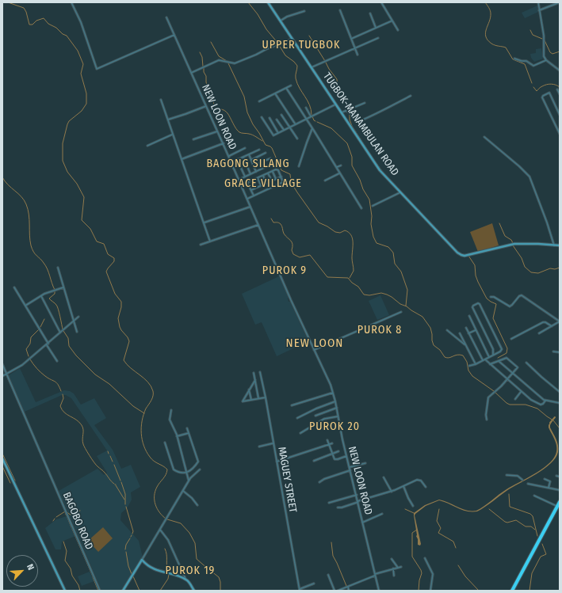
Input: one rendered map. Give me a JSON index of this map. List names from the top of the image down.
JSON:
{
  "streets": {
    "street": [
      "NEW LOON ROAD",
      "TUGBOK-MANAMBULAN ROAD",
      "MAGUEY STREET",
      "BAGOBO ROAD"
    ]
  },
  "districts": [
    "UPPER TUGBOK",
    "BAGONG SILANG",
    "GRACE VILLAGE",
    "PUROK 9",
    "PUROK 8",
    "NEW LOON",
    "PUROK 20",
    "PUROK 19"
  ],
  "north": "top right"
}
